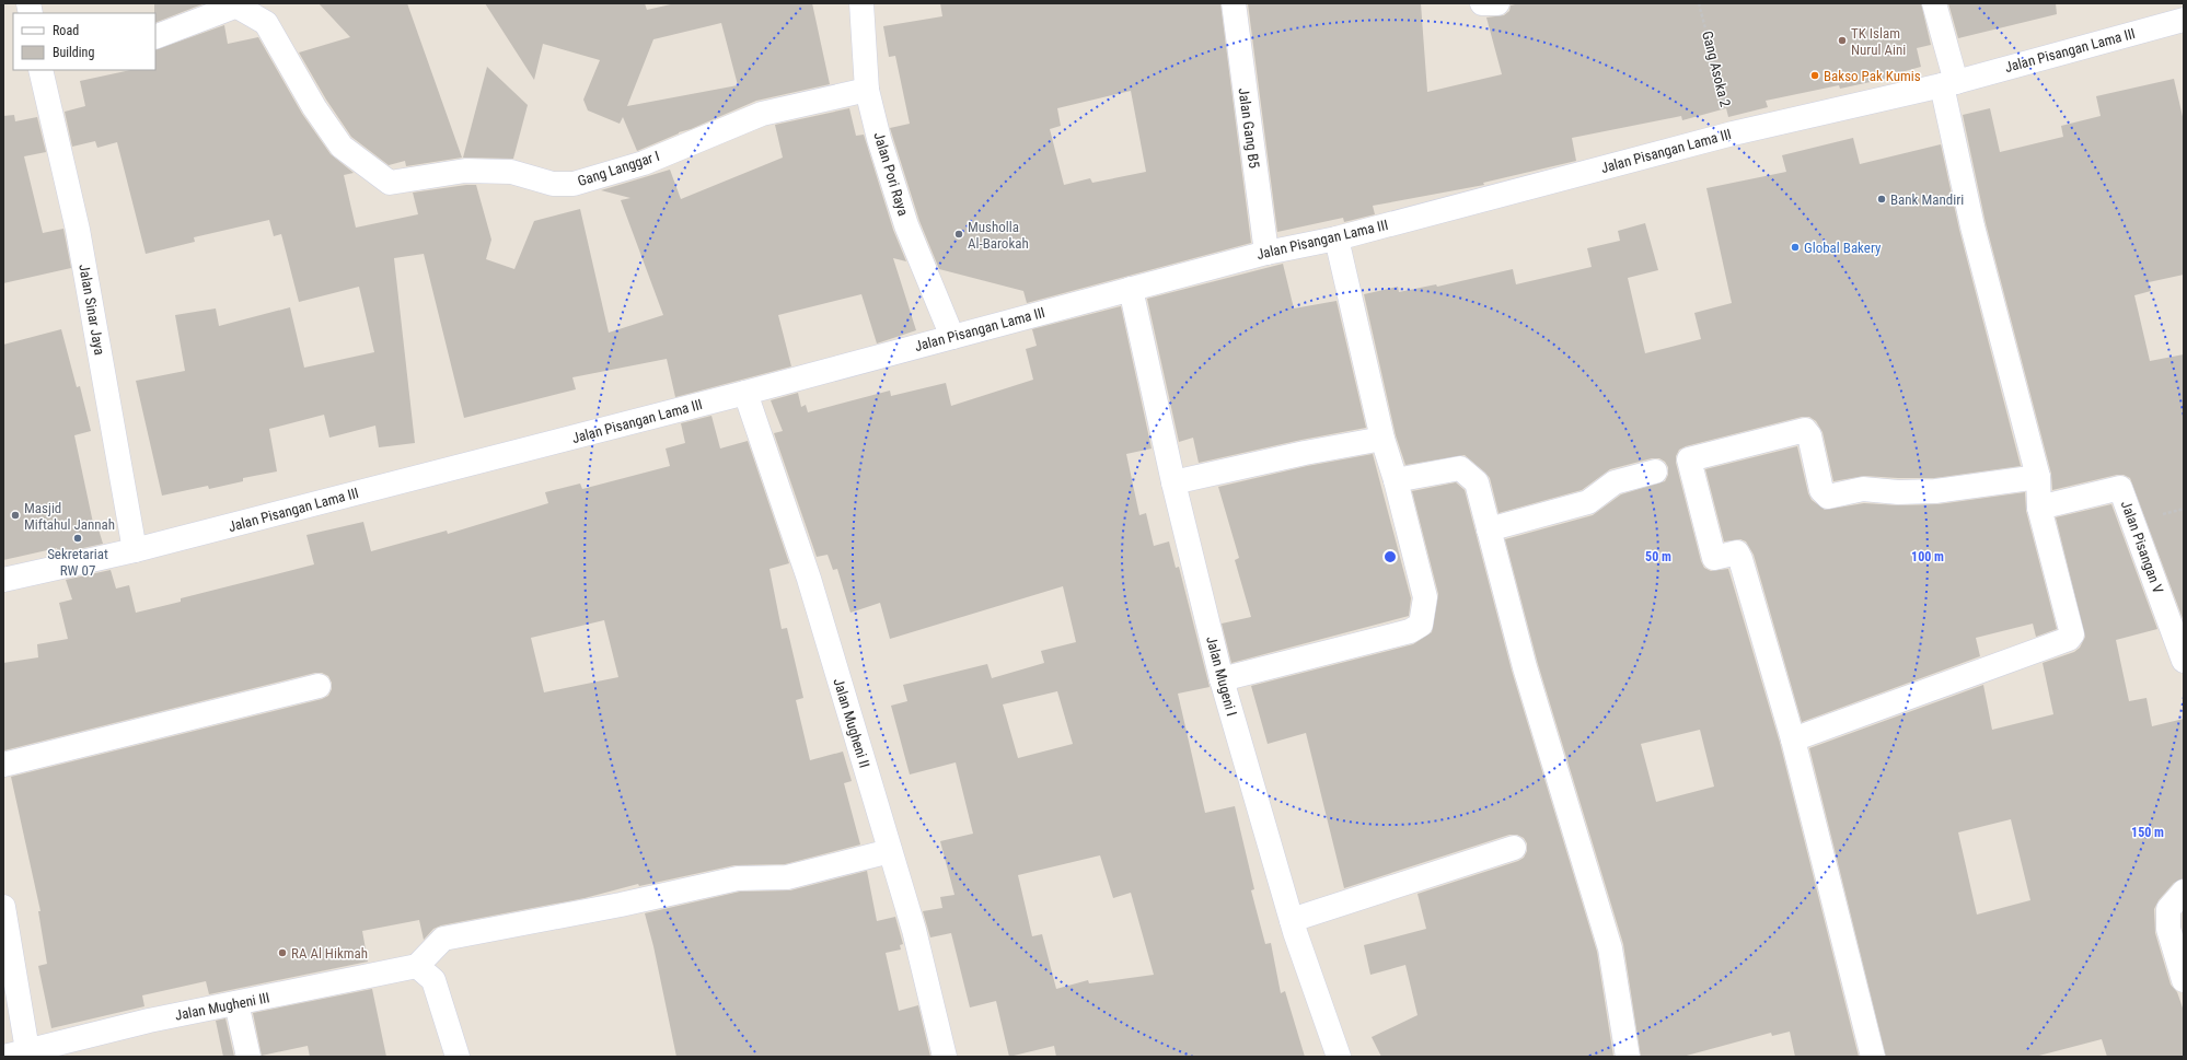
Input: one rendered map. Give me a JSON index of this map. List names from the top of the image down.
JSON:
{
  "streets": {
    "street": [
      "Jalan Pisangan Lama III",
      "Jalan Gang B5",
      "Gang Langgar I",
      "Jalan Pori Raya",
      "Jalan Sinar Jaya",
      "Jalan Pisangan V",
      "Jalan Mugeni I",
      "Jalan Mugheni II",
      "Jalan Mugheni III"
    ],
    "path": ["Gang Asoka 2"]
  },
  "crossings": [
    ["Jalan Pisangan Lama III", "Gang Asoka 2"],
    ["Jalan Pisangan Lama III", "Jalan Gang B5"],
    ["Jalan Pisangan Lama III", "Jalan Pori Raya"],
    ["Jalan Pisangan Lama III", "Jalan Sinar Jaya"],
    ["Jalan Pisangan Lama III", "Jalan Mugeni I"],
    ["Jalan Pisangan Lama III", "Jalan Mugheni II"],
    ["Gang Langgar I", "Jalan Pori Raya"]
  ],
  "places": [
    "TK Islam Nurul Aini",
    "Bakso Pak Kumis",
    "Bank Mandiri",
    "Musholla Al-Barokah",
    "Global Bakery",
    "Masjid Miftahul Jannah",
    "Sekretariat RW 07",
    "RA Al Hikmah"
  ],
  "legend": ["Road", "Building"],
  "rings": ["50 m", "100 m", "150 m"]
}
